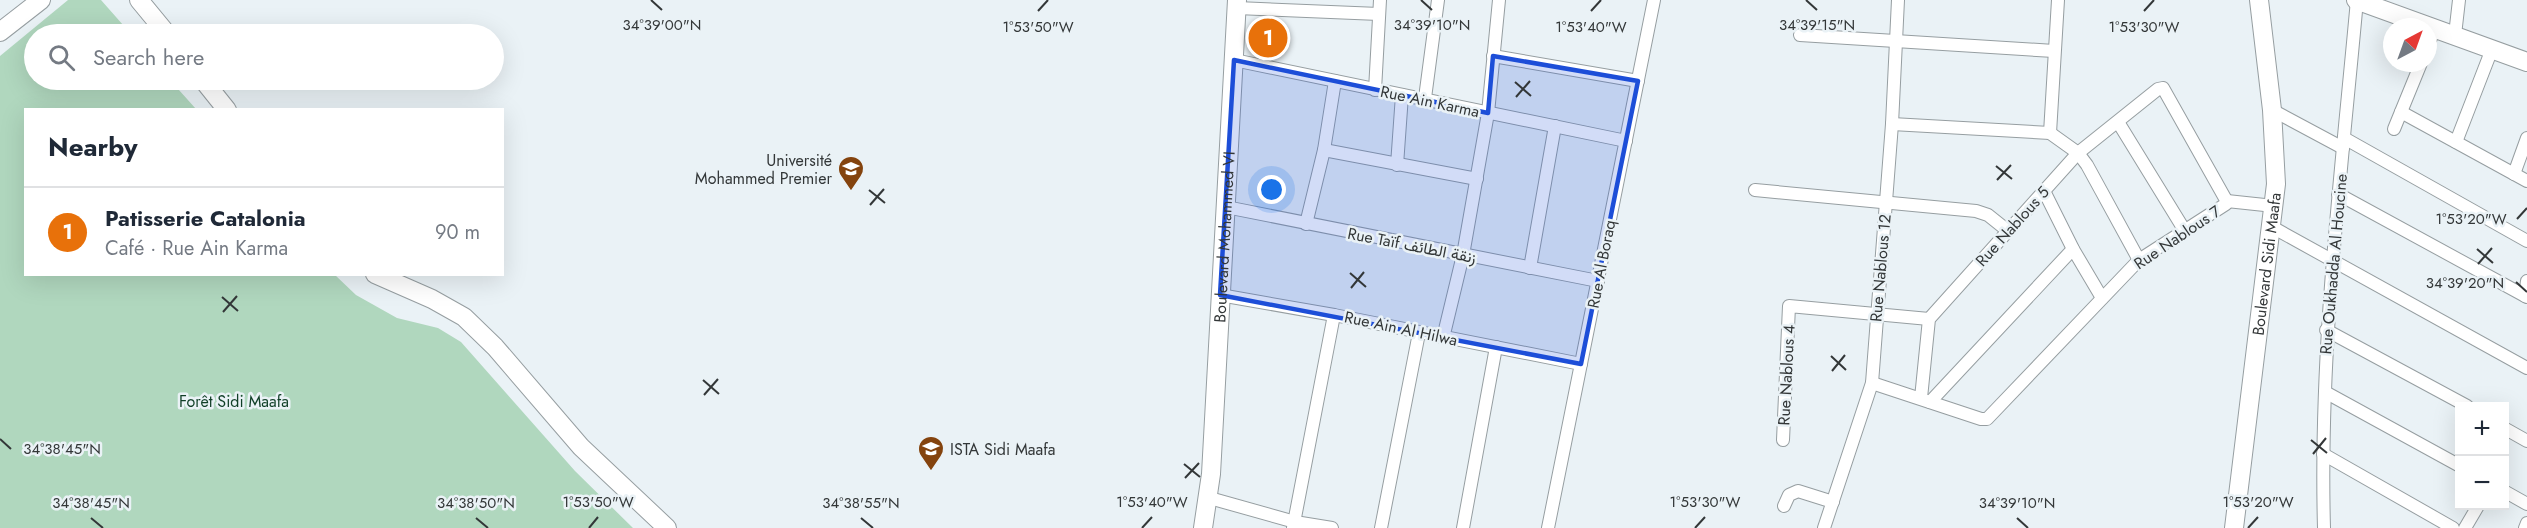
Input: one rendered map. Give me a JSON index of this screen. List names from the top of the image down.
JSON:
{
  "streets": {
    "street": [
      "Rue Ain Karma",
      "Rue Nablous 5",
      "Boulevard Mohammed VI",
      "Rue Nablous 7",
      "Rue Taïf زنقة الطائف",
      "Rue Al Boraq",
      "Boulevard Sidi Maafa",
      "Rue Oukhadda Al Houcine",
      "Rue Nablous 12",
      "Rue Ain Al Hilwa",
      "Rue Nablous 4"
    ]
  },
  "crossings": [
    ["Rue Ain Karma", "Boulevard Mohammed VI"],
    ["Rue Ain Karma", "Rue Al Boraq"],
    ["Rue Nablous 5", "Rue Nablous 7"],
    ["Rue Nablous 5", "Rue Nablous 4"],
    ["Boulevard Mohammed VI", "Rue Taïf زنقة الطائف"],
    ["Boulevard Mohammed VI", "Rue Ain Al Hilwa"],
    ["Rue Taïf زنقة الطائف", "Rue Al Boraq"],
    ["Rue Al Boraq", "Rue Ain Al Hilwa"],
    ["Rue Nablous 12", "Rue Nablous 4"]
  ],
  "parks": ["Forêt Sidi Maafa"],
  "places": {
    "school or university": ["Université Mohammed Premier", "ISTA Sidi Maafa"]
  },
  "north": "top right",
  "page": {
    "pins": "1",
    "search": "Search here",
    "heading": "Nearby",
    "list": [
      {
        "mark": "1",
        "name": "Patisserie Catalonia",
        "note": "Café · Rue Ain Karma",
        "value": "90 m"
      }
    ],
    "map_buttons": ["+", "−"]
  },
  "coordinates": [
    "34°39'00\"N",
    "34°39'10\"N",
    "34°39'15\"N",
    "1°53'50\"W",
    "1°53'30\"W",
    "1°53'40\"W",
    "1°53'20\"W",
    "34°39'20\"N",
    "34°38'45\"N",
    "34°38'50\"N",
    "34°38'55\"N"
  ]
}
